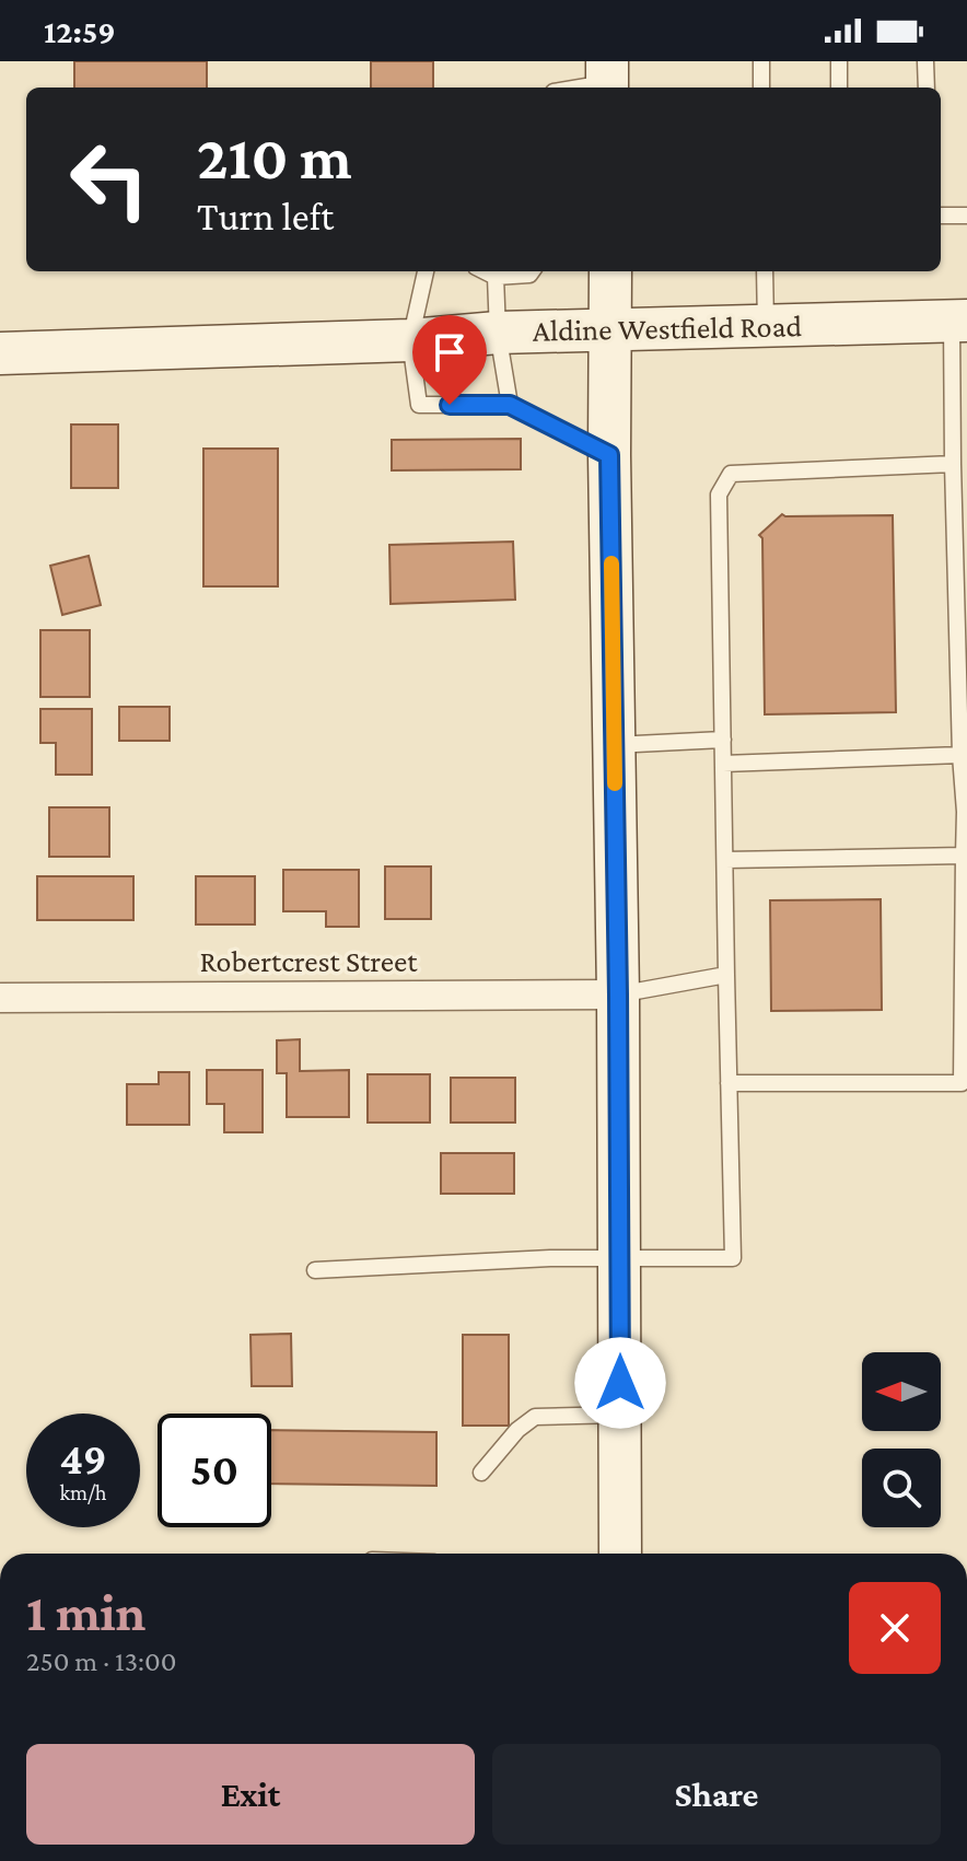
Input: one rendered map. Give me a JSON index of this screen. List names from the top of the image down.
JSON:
{
  "streets": {
    "main road": ["Aldine Westfield Road"],
    "street": ["Robertcrest Street"]
  },
  "north": "left",
  "page": {
    "status": "12:59",
    "turn": ["210 m", "Turn left"],
    "speed": "49 km/h",
    "limit": "50",
    "heading": ["1 min", "250 m · 13:00"],
    "buttons": ["Exit", "Share"]
  }
}
